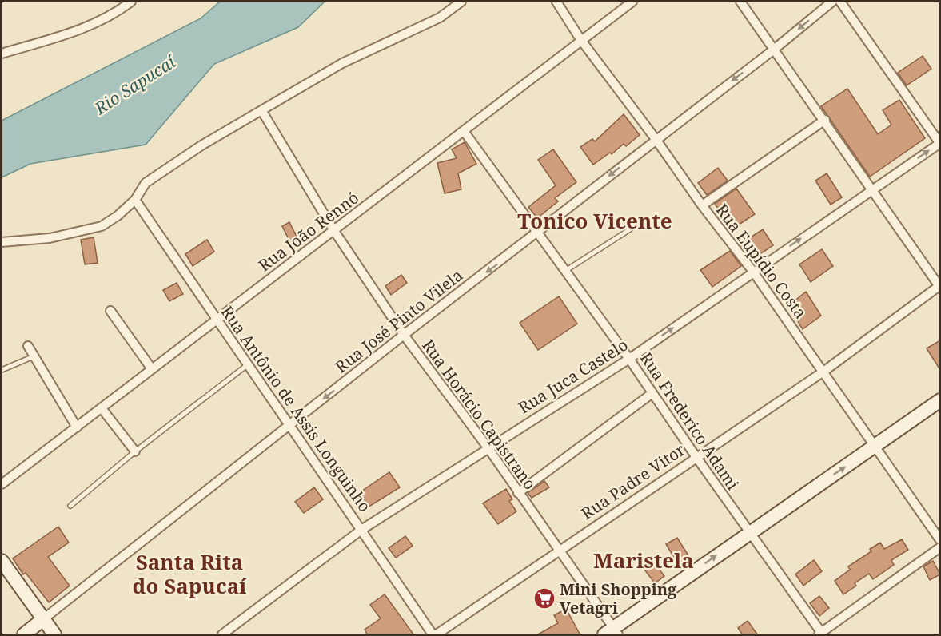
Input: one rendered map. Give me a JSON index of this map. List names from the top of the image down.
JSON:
{
  "streets": {
    "street": [
      "Rua João Rennó",
      "Rua Eupídio Costa",
      "Rua José Pinto Vilela",
      "Rua Juca Castelo",
      "Rua Antônio de Assis Longuinho",
      "Rua Horácio Capistrano",
      "Rua Frederico Adami",
      "Rua Padre Vitor"
    ]
  },
  "crossings": [
    ["Rua João Rennó", "Rua Eupídio Costa"],
    ["Rua João Rennó", "Rua Antônio de Assis Longuinho"],
    ["Rua João Rennó", "Rua Horácio Capistrano"],
    ["Rua João Rennó", "Rua Frederico Adami"],
    ["Rua Eupídio Costa", "Rua José Pinto Vilela"],
    ["Rua Eupídio Costa", "Rua Juca Castelo"],
    ["Rua Eupídio Costa", "Rua Padre Vitor"],
    ["Rua José Pinto Vilela", "Rua Antônio de Assis Longuinho"],
    ["Rua José Pinto Vilela", "Rua Horácio Capistrano"],
    ["Rua José Pinto Vilela", "Rua Frederico Adami"],
    ["Rua Juca Castelo", "Rua Antônio de Assis Longuinho"],
    ["Rua Juca Castelo", "Rua Horácio Capistrano"],
    ["Rua Juca Castelo", "Rua Frederico Adami"],
    ["Rua Horácio Capistrano", "Rua Padre Vitor"],
    ["Rua Frederico Adami", "Rua Padre Vitor"]
  ],
  "one_way": ["Rua José Pinto Vilela", "Rua Juca Castelo"],
  "districts": ["Tonico Vicente", "Maristela", "Santa Rita do Sapucaí"],
  "water": ["Rio Sapucaí"],
  "places": {
    "supermarket": ["Mini Shopping Vetagri"]
  }
}
